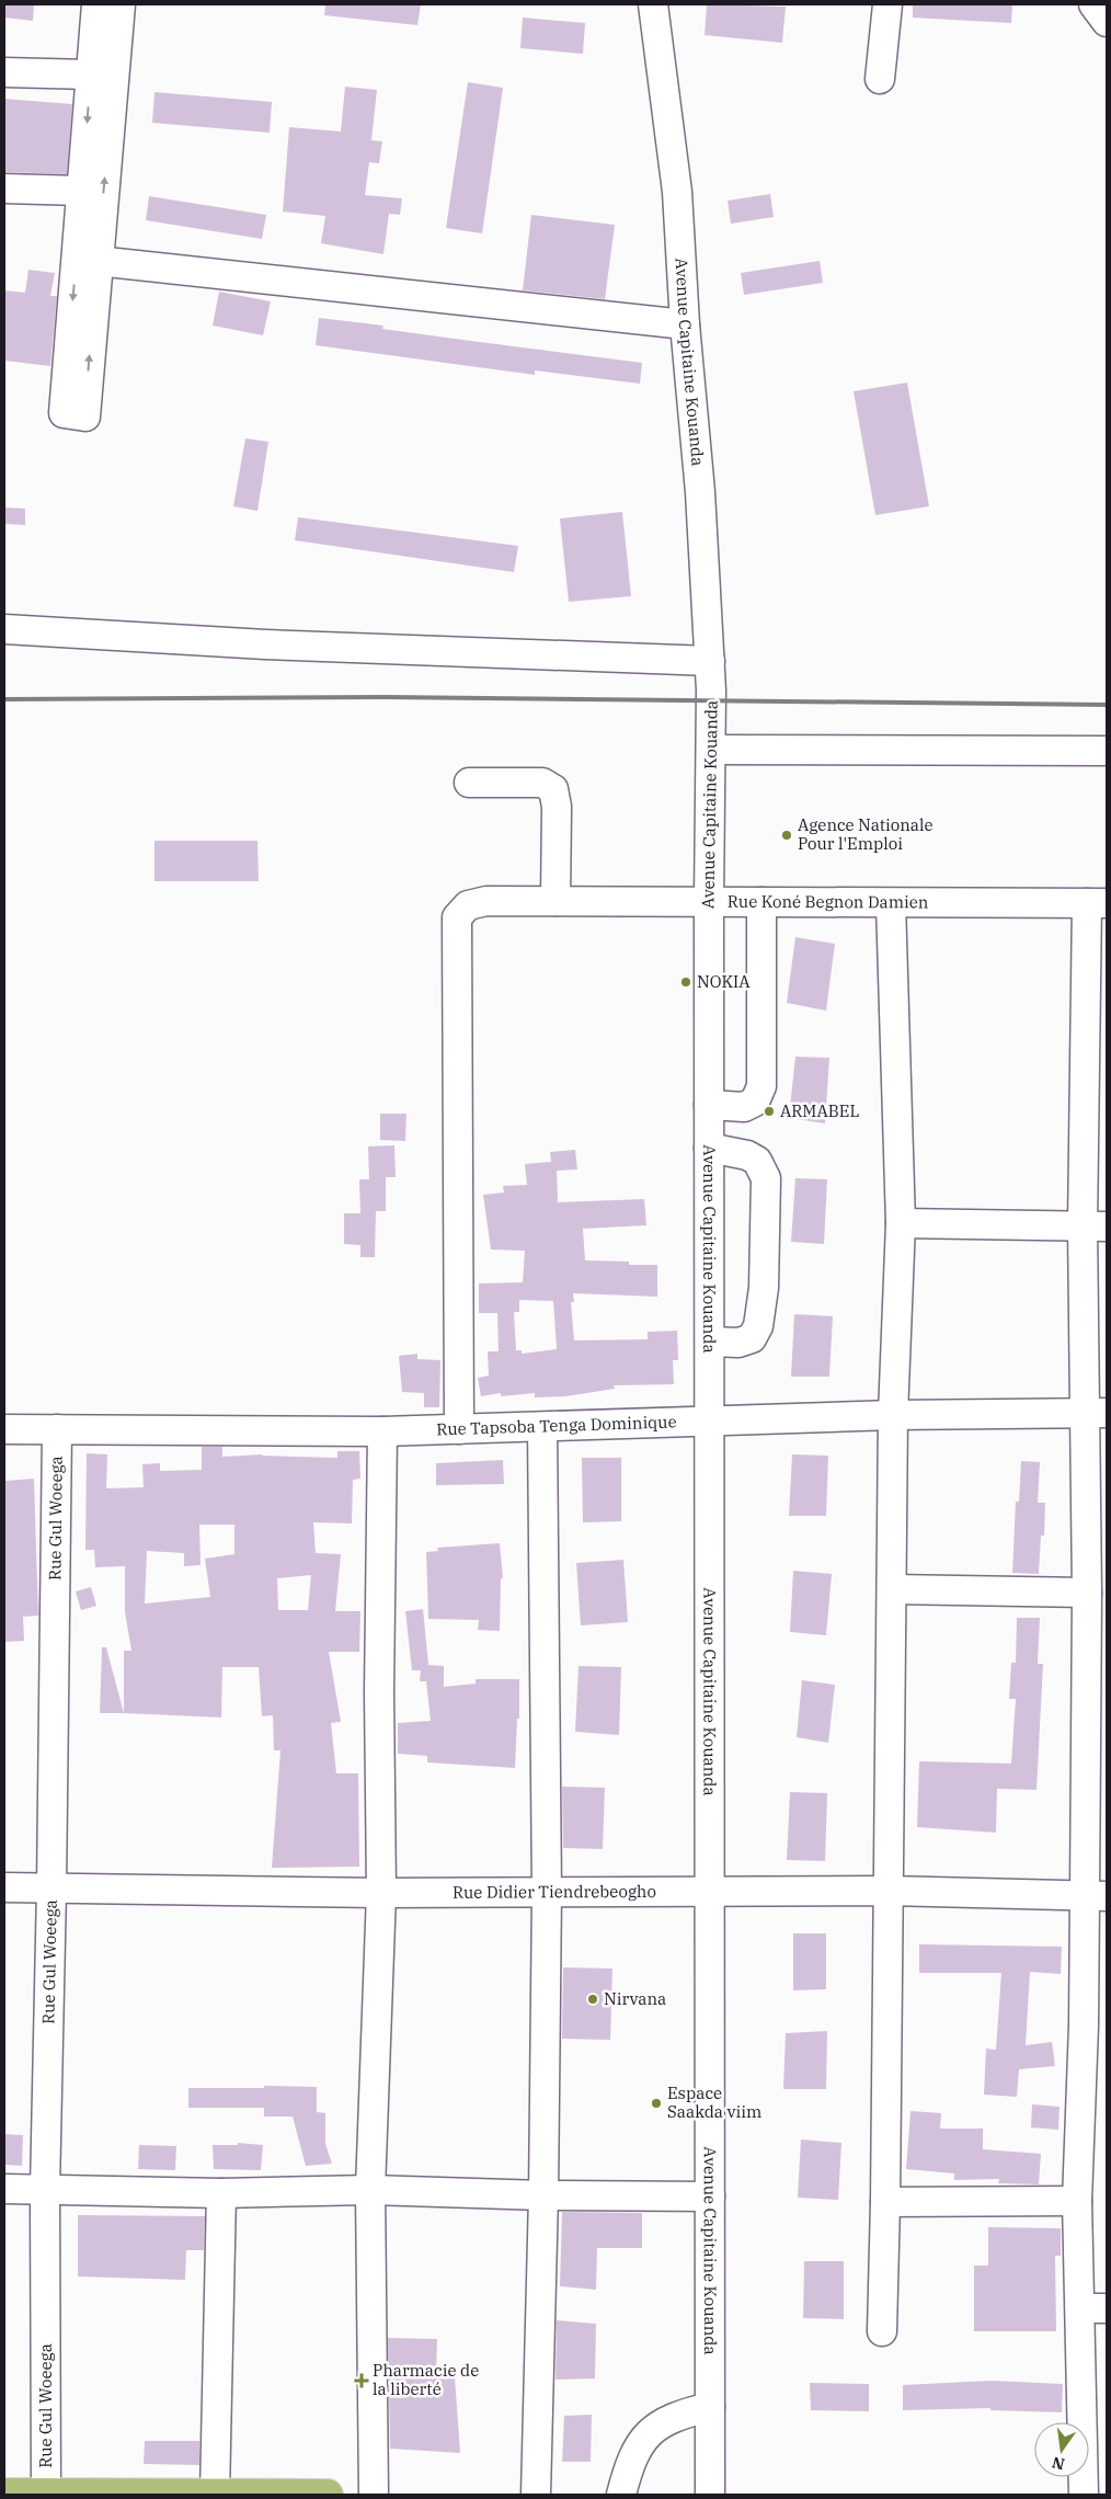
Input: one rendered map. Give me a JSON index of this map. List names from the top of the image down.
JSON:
{
  "streets": {
    "street": [
      "Avenue Capitaine Kouanda",
      "Rue Koné Begnon Damien",
      "Rue Tapsoba Tenga Dominique",
      "Rue Gul Woeega",
      "Rue Didier Tiendrebeogho"
    ]
  },
  "crossings": [
    ["Avenue Capitaine Kouanda", "Rue Koné Begnon Damien"],
    ["Avenue Capitaine Kouanda", "Rue Tapsoba Tenga Dominique"],
    ["Avenue Capitaine Kouanda", "Rue Didier Tiendrebeogho"],
    ["Rue Koné Begnon Damien", "Rue Tapsoba Tenga Dominique"],
    ["Rue Tapsoba Tenga Dominique", "Rue Gul Woeega"],
    ["Rue Gul Woeega", "Rue Didier Tiendrebeogho"]
  ],
  "places": {
    "other": [
      "Agence Nationale Pour l'Emploi",
      "NOKIA",
      "ARMABEL",
      "Nirvana",
      "Espace Saakda viim"
    ],
    "health": ["Pharmacie de la liberté"]
  },
  "north": "bottom"
}
